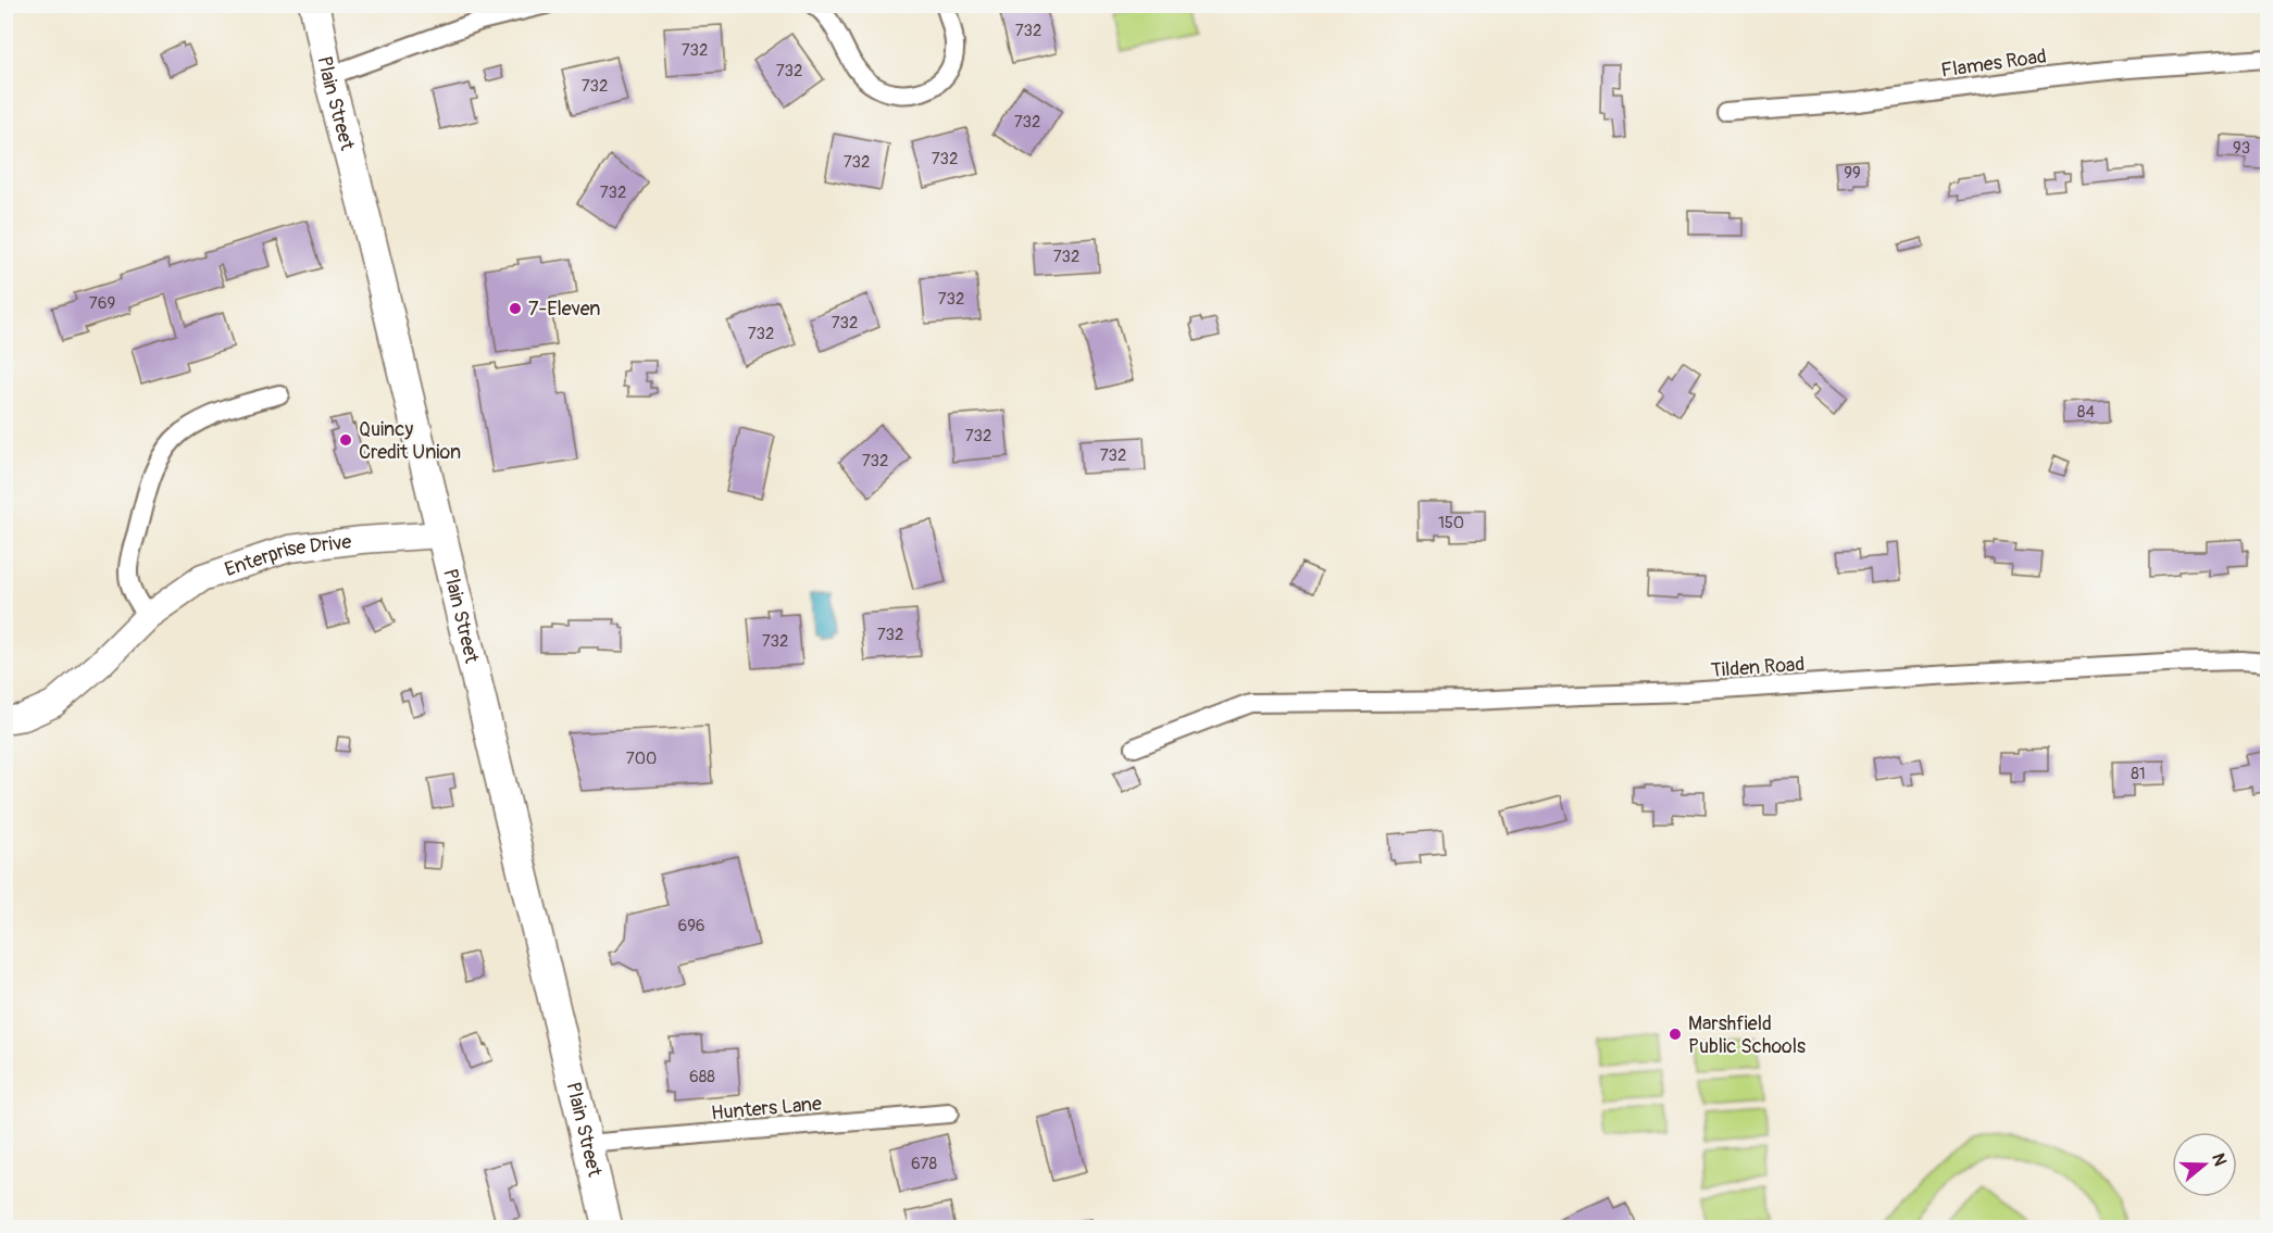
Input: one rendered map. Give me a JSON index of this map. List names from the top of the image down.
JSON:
{
  "streets": {
    "main road": ["Plain Street"],
    "street": [
      "Flames Road",
      "Enterprise Drive",
      "Tilden Road",
      "Hunters Lane"
    ]
  },
  "crossings": [
    ["Plain Street", "Enterprise Drive"],
    ["Plain Street", "Hunters Lane"]
  ],
  "places": ["7-Eleven", "Quincy Credit Union", "Marshfield Public Schools"],
  "house_numbers": [
    "732",
    "732",
    "732",
    "732",
    "732",
    "93",
    "732",
    "732",
    "99",
    "732",
    "732",
    "732",
    "769",
    "732",
    "732",
    "84",
    "732",
    "732",
    "732",
    "150",
    "732",
    "732",
    "700",
    "81",
    "696",
    "688",
    "678"
  ],
  "north": "right"
}
